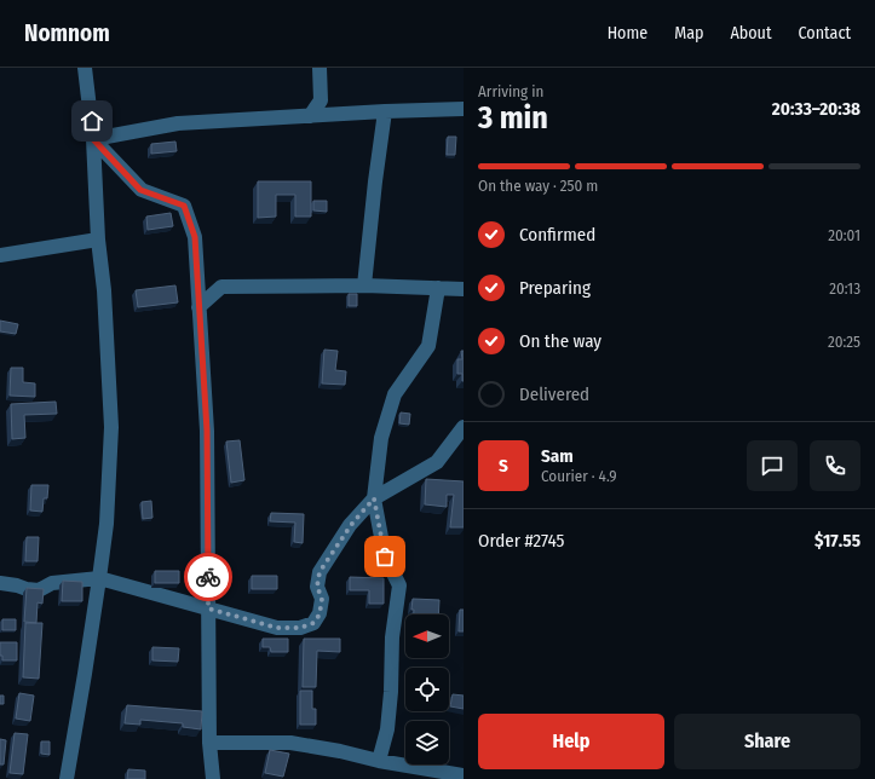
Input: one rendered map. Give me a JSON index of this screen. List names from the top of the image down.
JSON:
{
  "north": "left",
  "page": {
    "header": "Nomnom",
    "nav": [
      "Home",
      "Map",
      "About",
      "Contact"
    ],
    "heading": ["3 min", "Arriving in", "20:33–20:38"],
    "panel": [
      "Sam",
      "Courier · 4.9",
      "Order #2745",
      "$17.55"
    ],
    "bar": "On the way · 250 m",
    "list": [
      ["Confirmed", "20:01"],
      ["Preparing", "20:13"],
      ["On the way", "20:25"],
      "Delivered"
    ],
    "round": "S",
    "buttons": ["Help", "Share"]
  }
}
